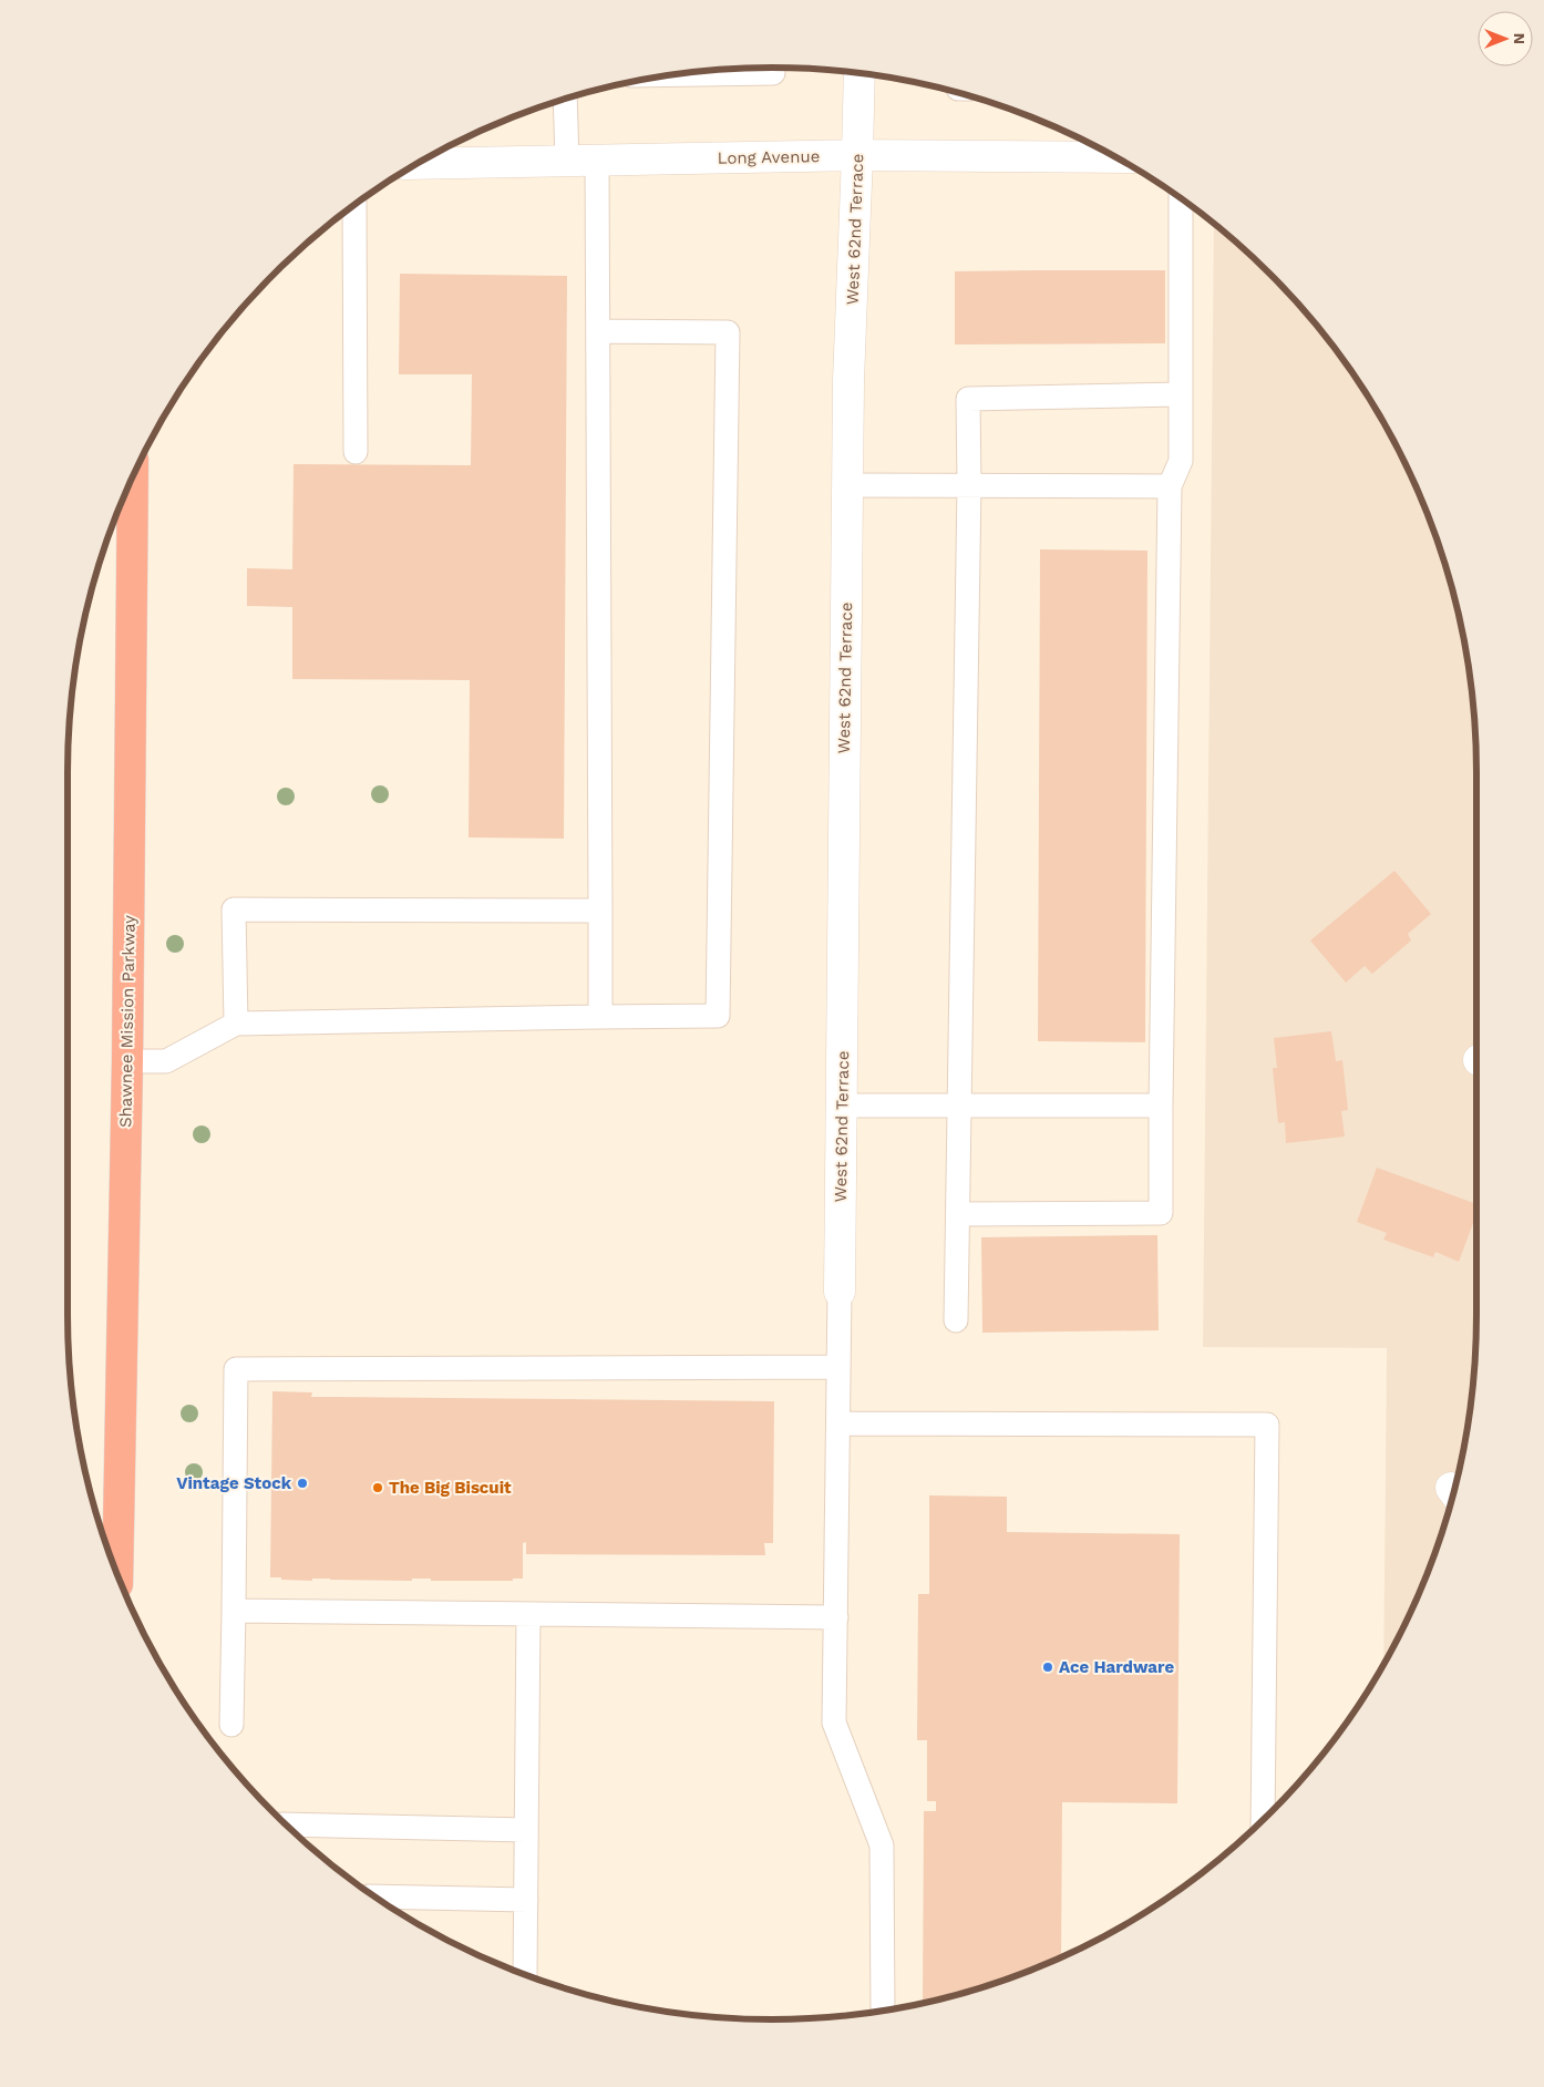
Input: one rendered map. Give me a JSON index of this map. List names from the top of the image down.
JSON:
{
  "streets": {
    "highway": ["Shawnee Mission Parkway"],
    "street": ["Long Avenue", "West 62nd Terrace"]
  },
  "crossings": [
    ["Long Avenue", "West 62nd Terrace"]
  ],
  "places": ["Vintage Stock", "The Big Biscuit", "Ace Hardware"],
  "north": "right"
}
